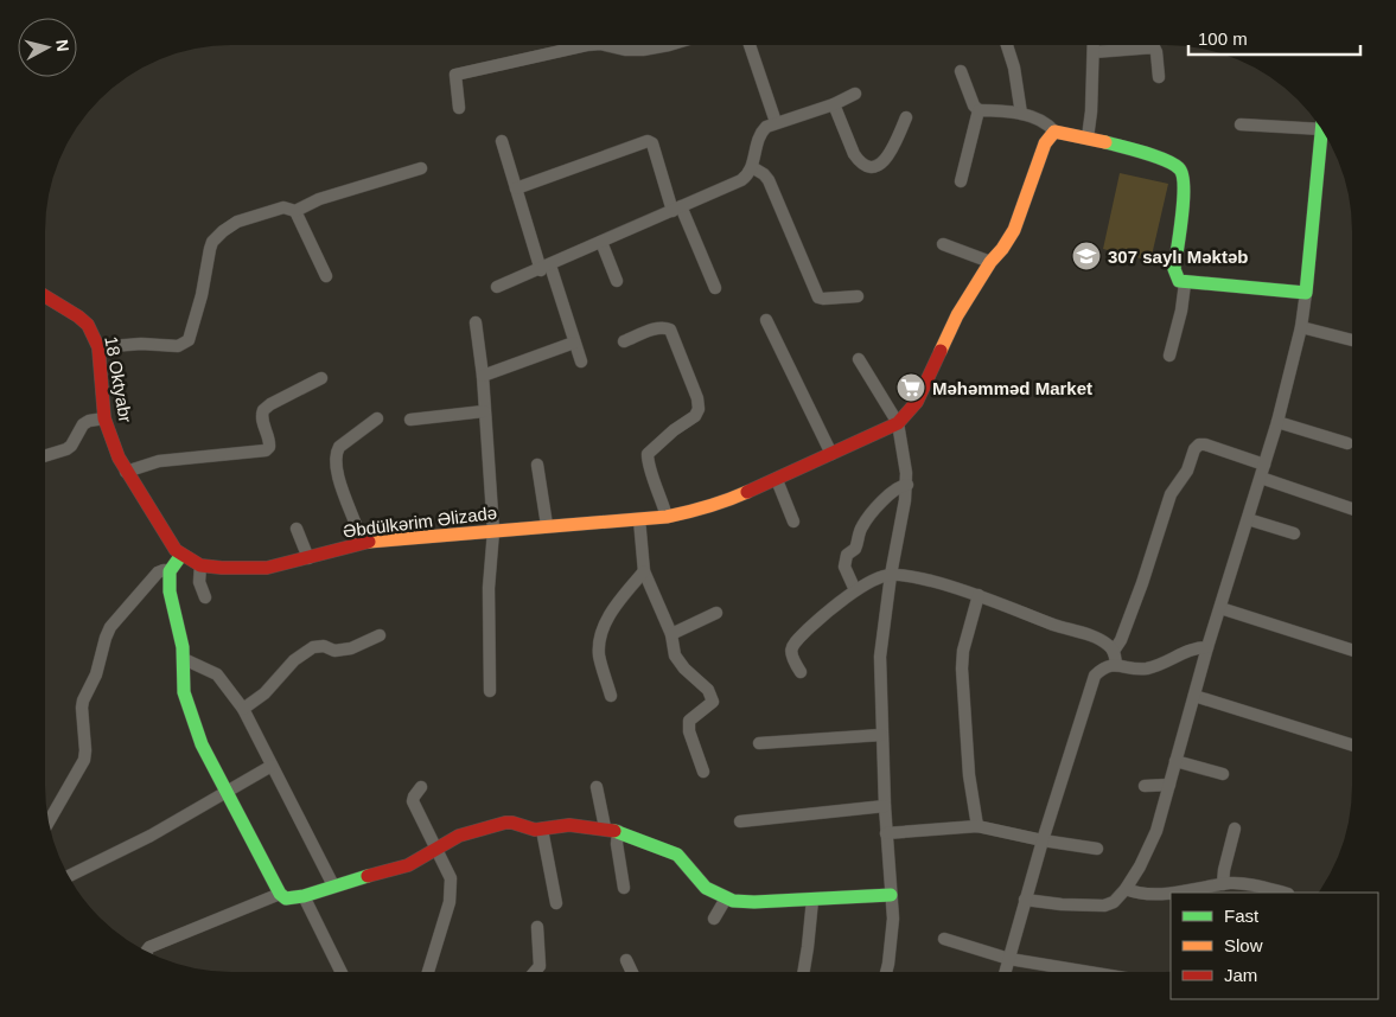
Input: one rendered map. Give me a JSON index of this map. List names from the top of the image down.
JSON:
{
  "streets": {
    "street": ["18 Oktyabr", "Əbdülkərim Əlizadə"]
  },
  "crossings": [
    ["18 Oktyabr", "Əbdülkərim Əlizadə"]
  ],
  "places": {
    "school or university": ["307 saylı Məktəb"],
    "supermarket": ["Məhəmməd Market"]
  },
  "legend": ["Fast", "Slow", "Jam"],
  "scale_bar": "100 m",
  "north": "right"
}
